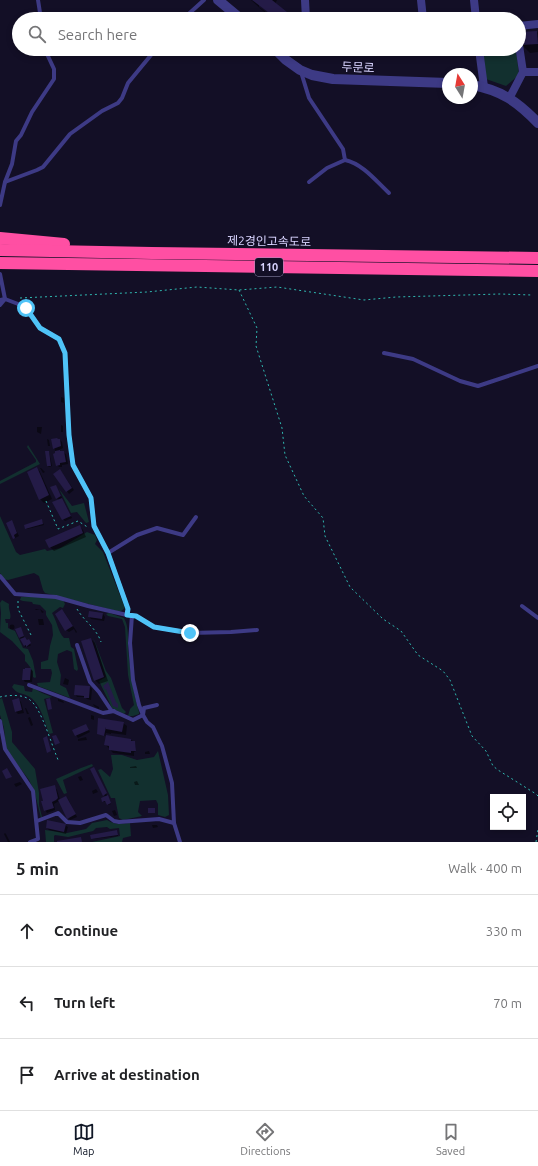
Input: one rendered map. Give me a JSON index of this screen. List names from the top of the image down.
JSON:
{
  "streets": {
    "highway": ["제2경인고속도로", "110"],
    "street": ["두문로"]
  },
  "north": "top",
  "page": {
    "search": "Search here",
    "heading": ["5 min", "Walk · 400 m"],
    "list": [
      ["Continue", "330 m"],
      ["Turn left", "70 m"],
      "Arrive at destination"
    ],
    "nav": ["Map", "Directions", "Saved"]
  }
}
